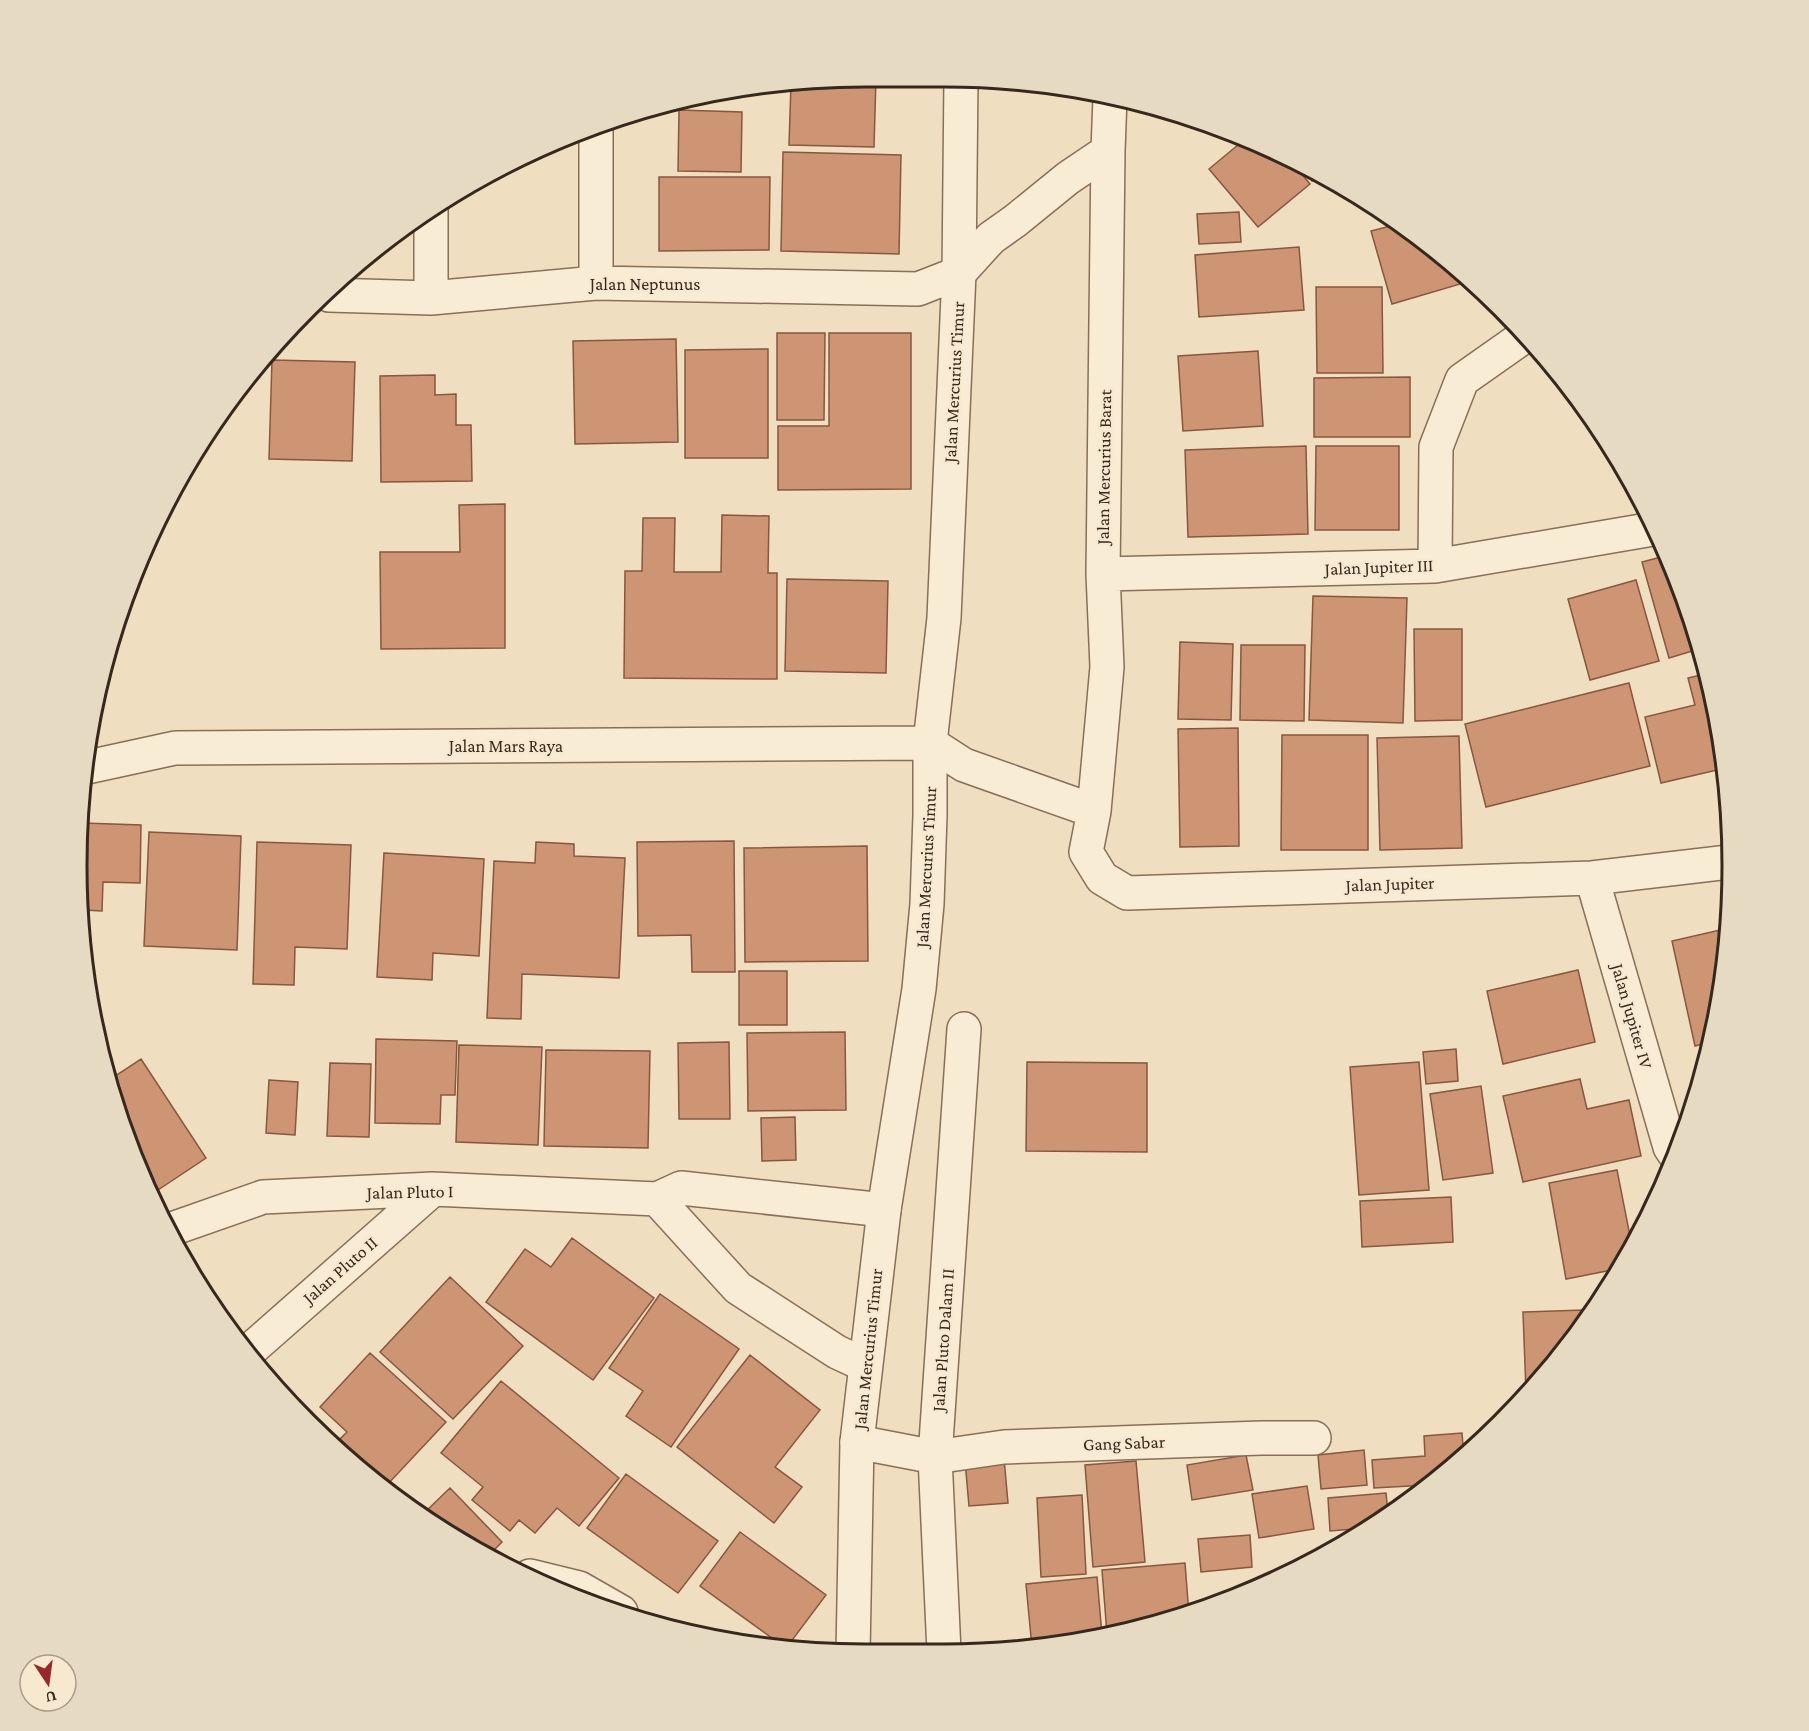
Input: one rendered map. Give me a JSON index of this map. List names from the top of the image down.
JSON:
{
  "streets": {
    "street": [
      "Jalan Neptunus",
      "Jalan Mercurius Timur",
      "Jalan Mercurius Barat",
      "Jalan Jupiter III",
      "Jalan Mars Raya",
      "Jalan Jupiter",
      "Jalan Jupiter IV",
      "Jalan Pluto I",
      "Jalan Pluto II",
      "Jalan Pluto Dalam II",
      "Gang Sabar"
    ]
  },
  "crossings": [
    ["Jalan Neptunus", "Jalan Mercurius Timur"],
    ["Jalan Mercurius Timur", "Jalan Mars Raya"],
    ["Jalan Mercurius Timur", "Jalan Pluto I"],
    ["Jalan Mercurius Timur", "Gang Sabar"],
    ["Jalan Mercurius Barat", "Jalan Jupiter III"],
    ["Jalan Mercurius Barat", "Jalan Jupiter"],
    ["Jalan Jupiter", "Jalan Jupiter IV"],
    ["Jalan Pluto I", "Jalan Pluto II"],
    ["Jalan Pluto Dalam II", "Gang Sabar"]
  ],
  "north": "bottom"
}
